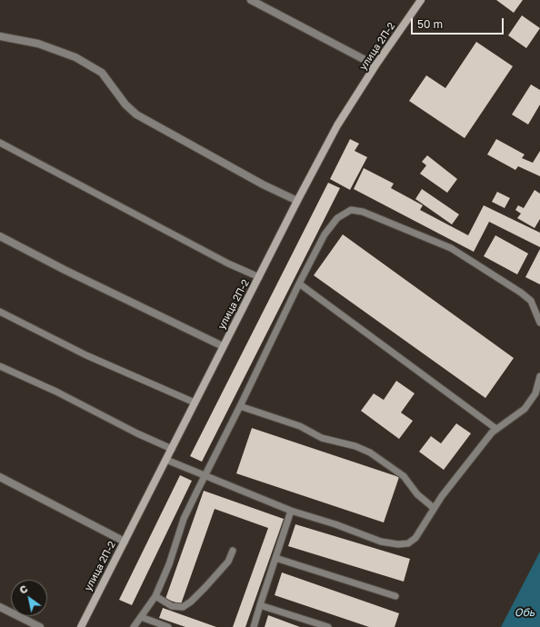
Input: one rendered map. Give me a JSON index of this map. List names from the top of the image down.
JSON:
{
  "streets": {
    "main road": ["улица 2П-2"]
  },
  "water": ["Обь"],
  "scale_bar": "50 m",
  "north": "top left"
}
